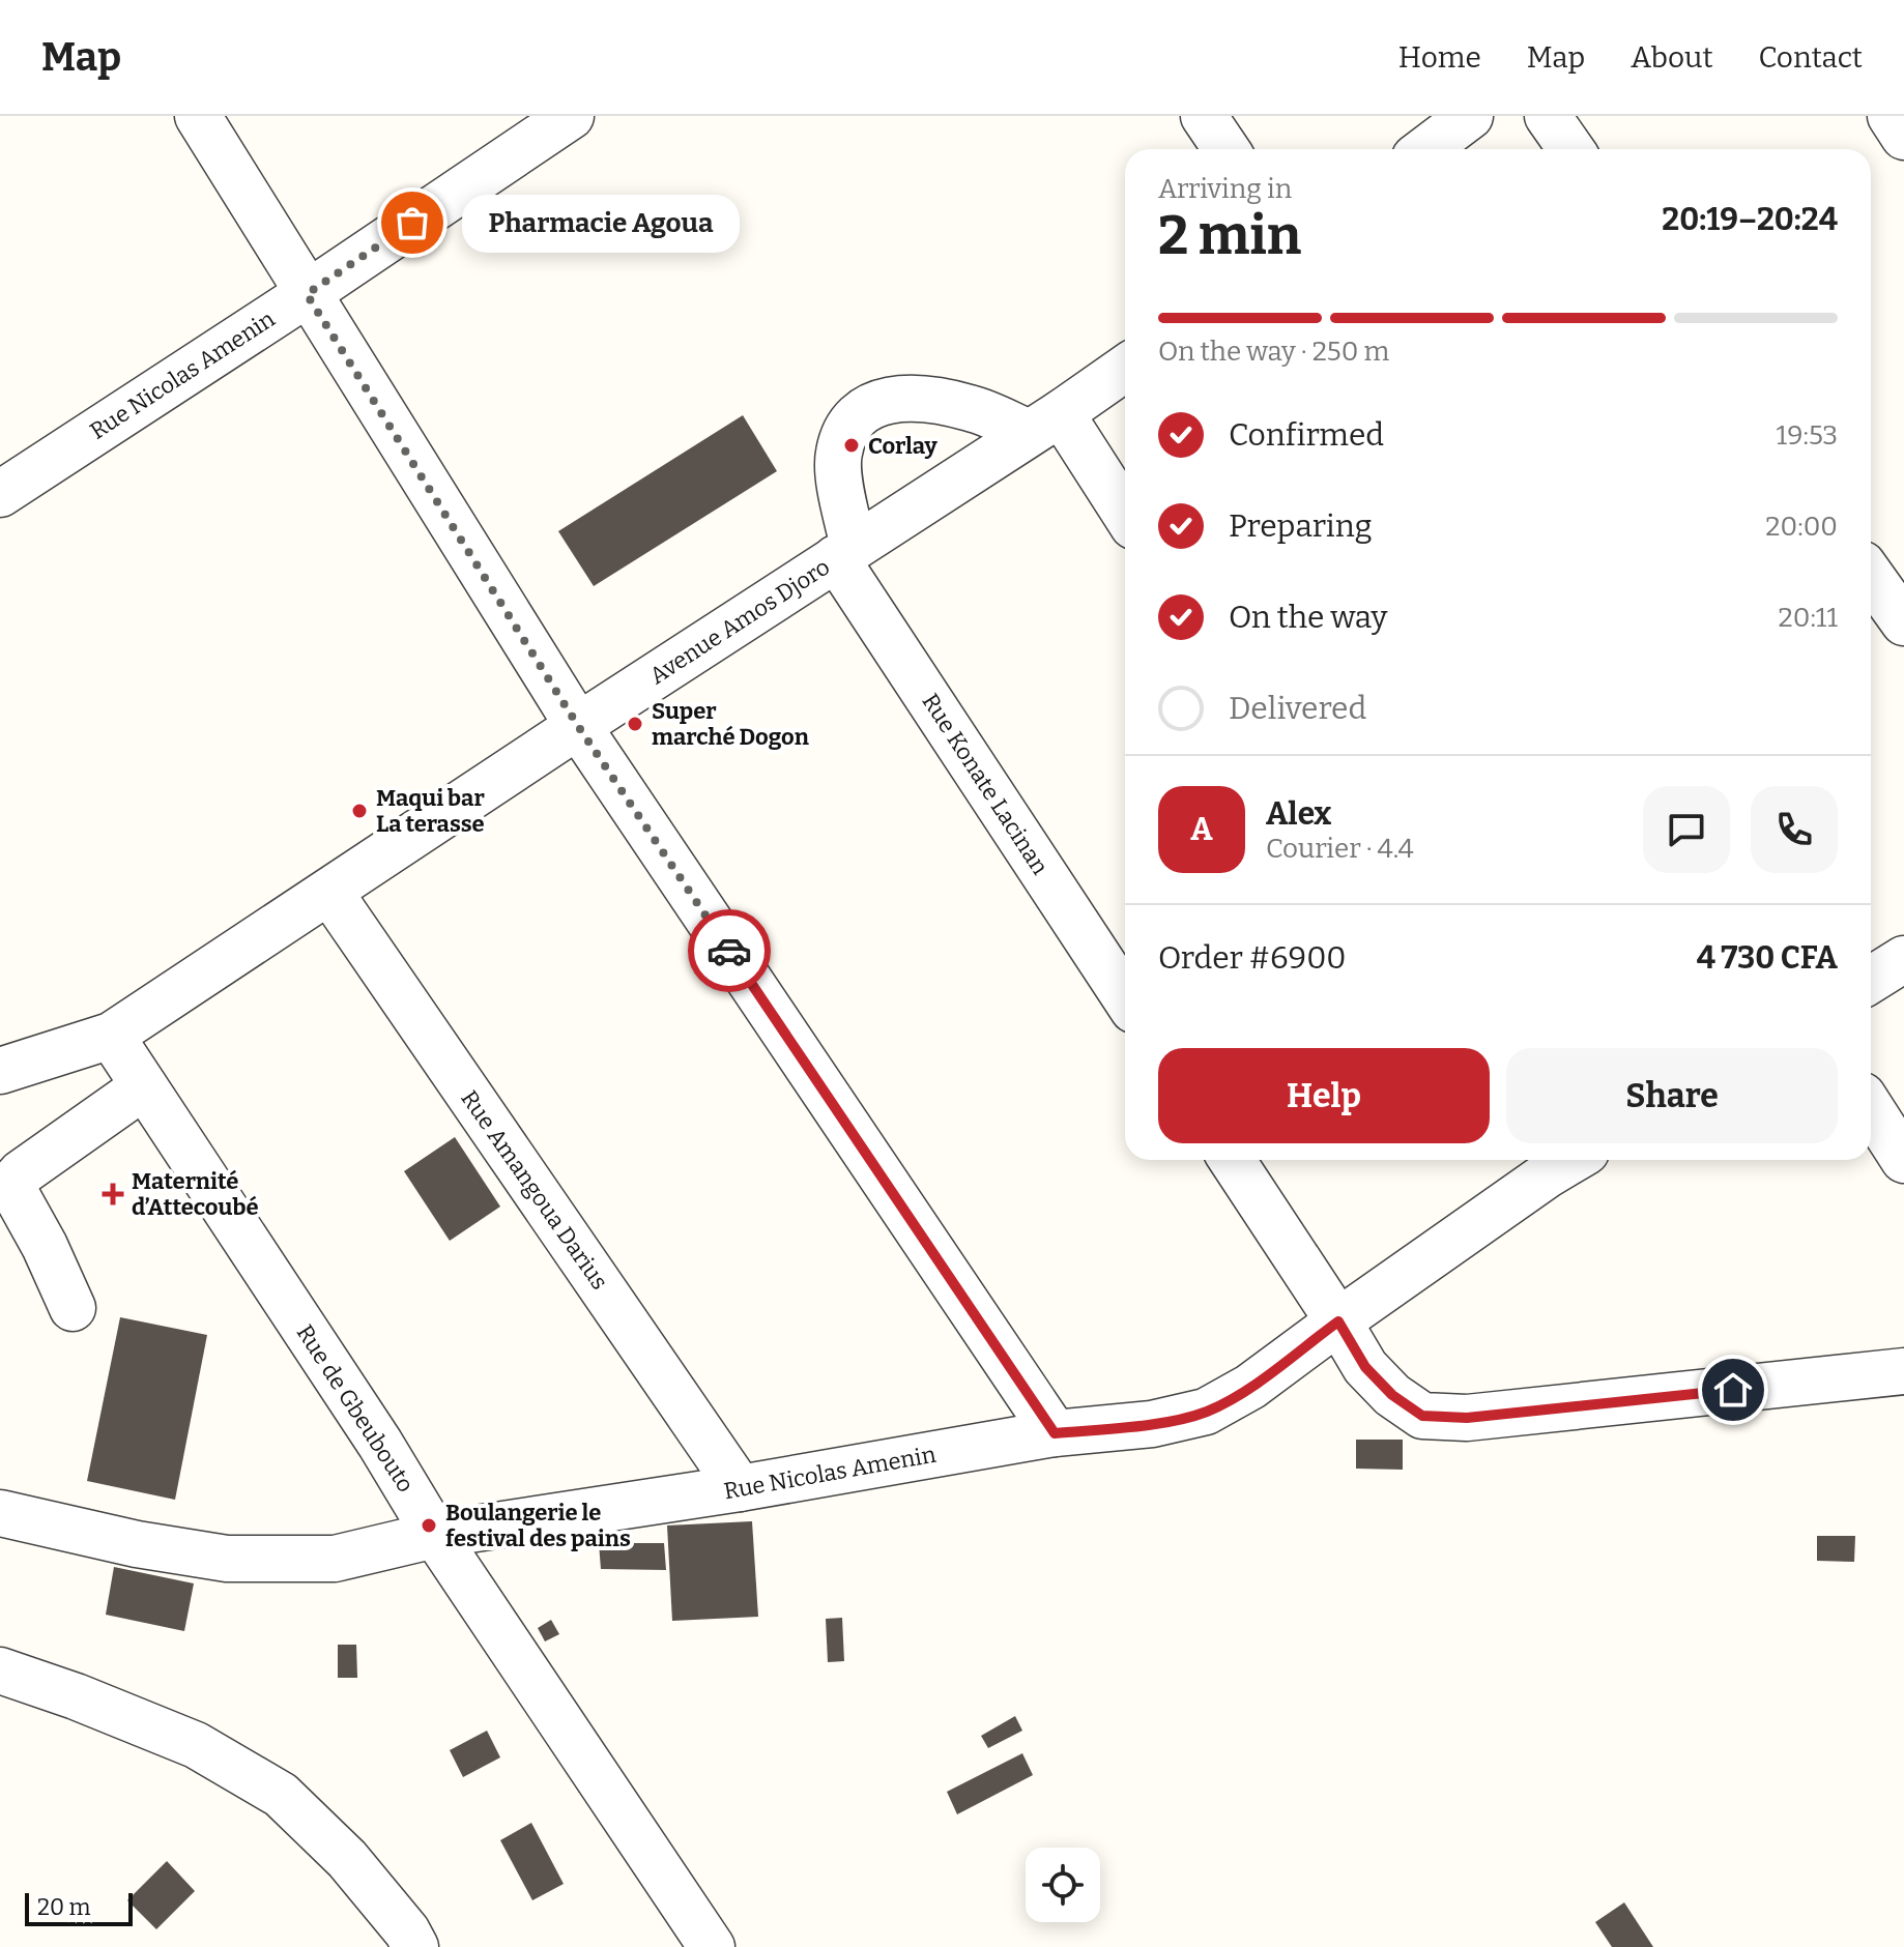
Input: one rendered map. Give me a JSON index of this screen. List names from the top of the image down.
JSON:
{
  "streets": {
    "street": [
      "Rue Nicolas Amenin",
      "Avenue Amos Djoro",
      "Rue Konate Lacinan",
      "Rue Amangoua Darius",
      "Rue de Gbeubouto"
    ]
  },
  "crossings": [
    ["Rue Nicolas Amenin", "Rue Amangoua Darius"],
    ["Rue Nicolas Amenin", "Rue de Gbeubouto"],
    ["Avenue Amos Djoro", "Rue Konate Lacinan"],
    ["Avenue Amos Djoro", "Rue Amangoua Darius"],
    ["Avenue Amos Djoro", "Rue de Gbeubouto"]
  ],
  "places": {
    "other": [
      "Pharmacie Agoua",
      "Corlay",
      "Super marché Dogon",
      "Maqui bar La terasse",
      "Boulangerie le festival des pains"
    ],
    "health": ["Maternité d’Attecoubé"]
  },
  "scale_bar": "20 m",
  "page": {
    "header": "Map",
    "nav": [
      "Home",
      "Map",
      "About",
      "Contact"
    ],
    "heading": ["2 min", "Arriving in", "20:19–20:24"],
    "panel": [
      "Alex",
      "Courier · 4.4",
      "Order #6900",
      "4 730 CFA"
    ],
    "bubble": "Pharmacie Agoua",
    "bar": "On the way · 250 m",
    "list": [
      ["Confirmed", "19:53"],
      ["Preparing", "20:00"],
      ["On the way", "20:11"],
      "Delivered"
    ],
    "round": "A",
    "buttons": ["Help", "Share"],
    "scale": "20 m"
  }
}
